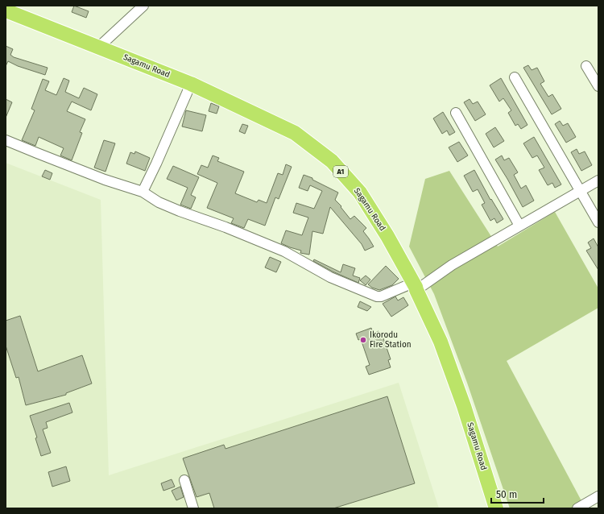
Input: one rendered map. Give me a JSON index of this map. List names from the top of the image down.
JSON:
{
  "streets": {
    "highway": ["Sagamu Road", "A1"]
  },
  "places": ["Ikorodu Fire Station"],
  "scale_bar": "50 m"
}
